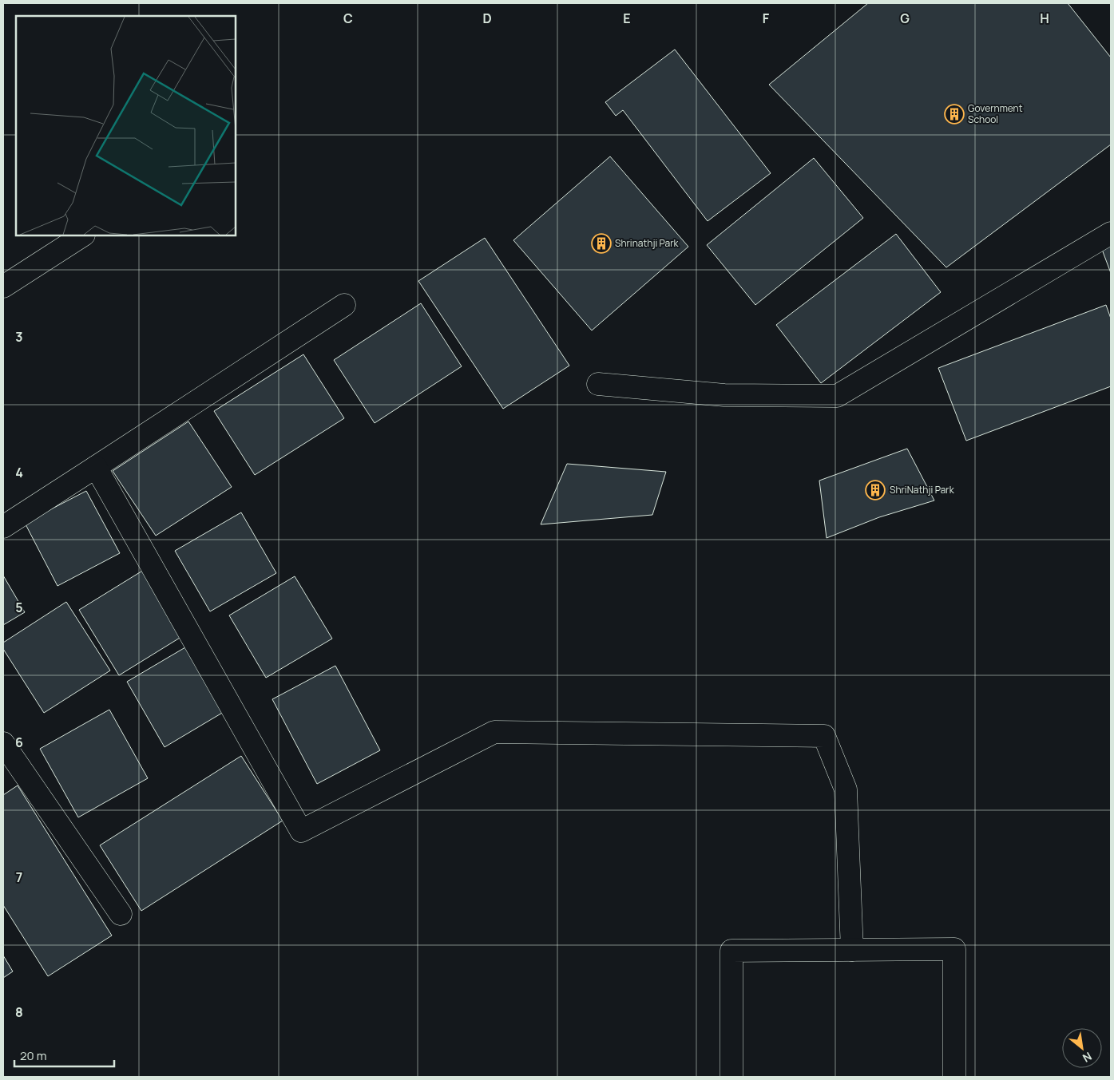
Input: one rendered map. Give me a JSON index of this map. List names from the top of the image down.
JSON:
{
  "places": {
    "building": ["Government School", "Shrinathji Park", "ShriNathji Park"]
  },
  "scale_bar": "20 m",
  "north": "bottom right",
  "grid": {
    "columns": [
      "C",
      "D",
      "E",
      "F",
      "G",
      "H"
    ],
    "rows": [
      "3",
      "4",
      "5",
      "6",
      "7",
      "8"
    ]
  }
}
